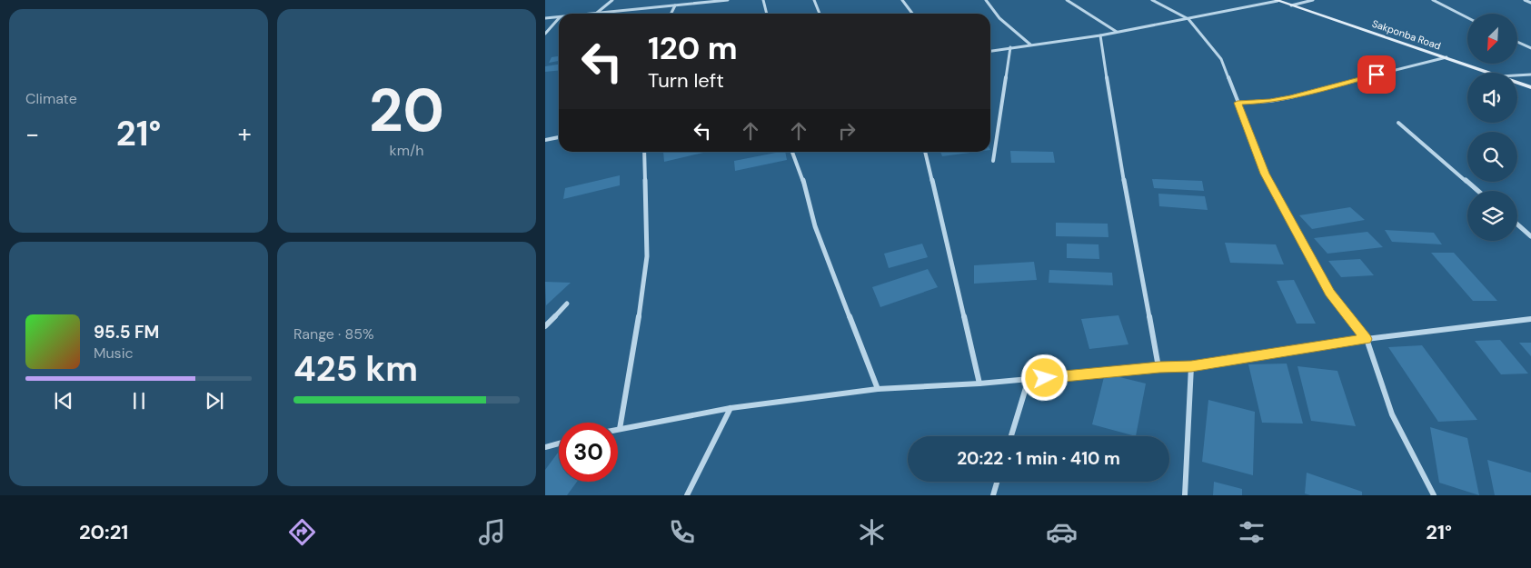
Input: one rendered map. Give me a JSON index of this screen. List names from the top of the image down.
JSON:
{
  "streets": {
    "main road": ["Sakponba Road"]
  },
  "north": "bottom left",
  "page": {
    "tile": [
      "Climate",
      ["20", "km/h"],
      ["Range · 85%", "425 km"]
    ],
    "turn": ["120 m", "Turn left"],
    "heat": ["−", "21°", "+"],
    "song": ["95.5 FM", "Music"],
    "limit": "30",
    "trip": "20:22 · 1 min · 410 m",
    "tabs": ["20:21", "21°"]
  }
}
